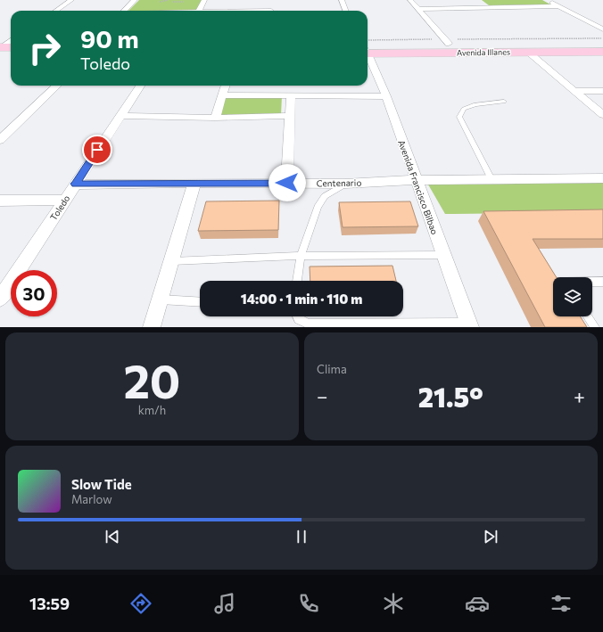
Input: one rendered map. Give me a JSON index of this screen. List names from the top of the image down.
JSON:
{
  "streets": {
    "main road": ["Avenida Illanes"],
    "street": ["Centenario", "Avenida Francisco Bilbao", "Toledo"]
  },
  "crossings": [
    ["Centenario", "Avenida Francisco Bilbao"],
    ["Centenario", "Toledo"]
  ],
  "page": {
    "turn": ["90 m", "Toledo"],
    "limit": "30",
    "trip": "14:00 · 1 min · 110 m",
    "tile": [
      ["20", "km/h"],
      "Clima"
    ],
    "heat": ["−", "21.5°", "+"],
    "song": ["Slow Tide", "Marlow"],
    "tabs": "13:59"
  }
}
